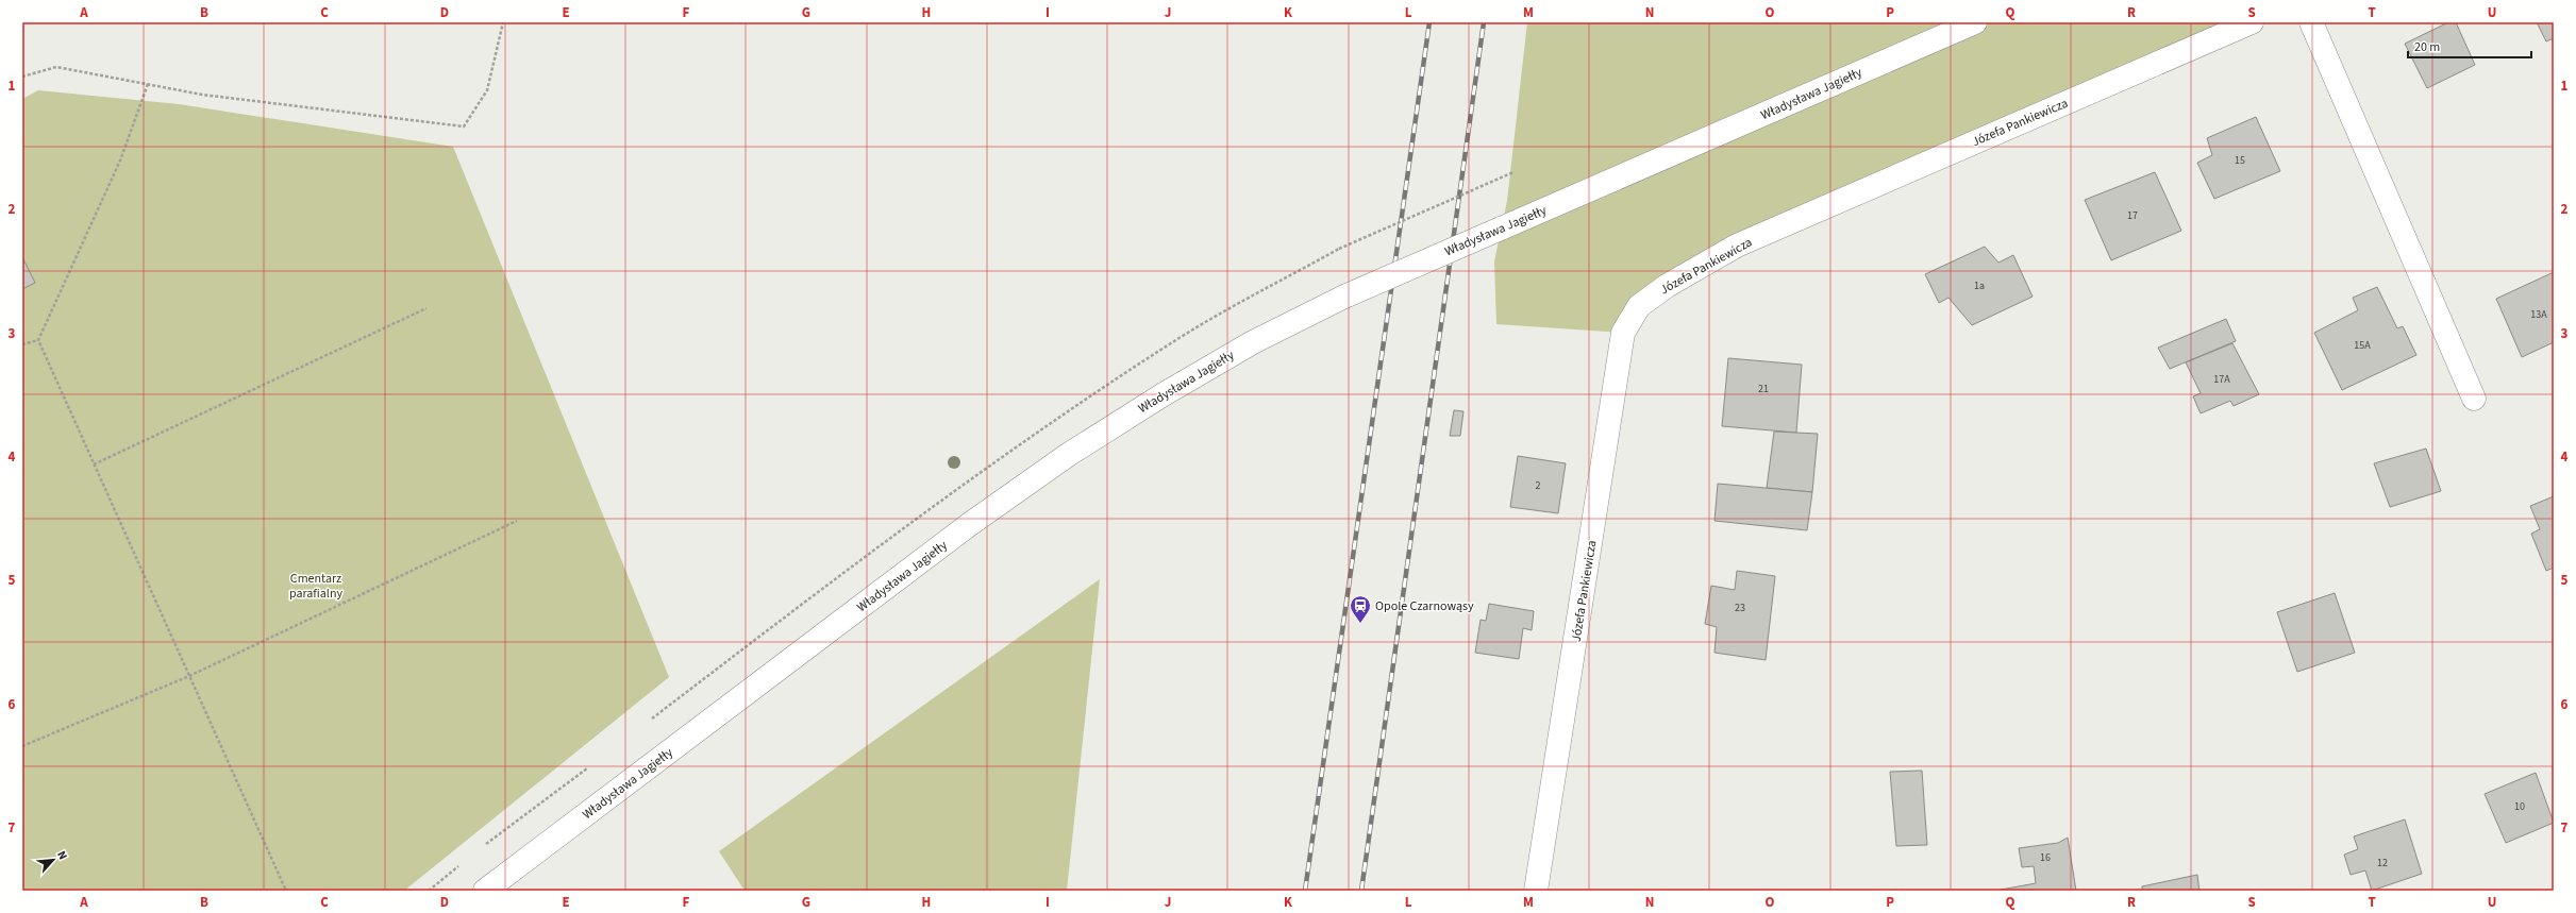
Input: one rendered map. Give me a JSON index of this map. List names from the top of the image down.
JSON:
{
  "streets": {
    "street": ["Władysława Jagiełły", "Józefa Pankiewicza"]
  },
  "parks": ["Cmentarz parafialny"],
  "places": {
    "station": ["Opole Czarnowąsy"]
  },
  "house_numbers": [
    "15",
    "17",
    "1a",
    "13A",
    "15A",
    "17A",
    "21",
    "2",
    "23",
    "10",
    "16",
    "12"
  ],
  "scale_bar": "20 m",
  "north": "top right",
  "grid": {
    "columns": [
      "A",
      "B",
      "C",
      "D",
      "E",
      "F",
      "G",
      "H",
      "I",
      "J",
      "K",
      "L",
      "M",
      "N",
      "O",
      "P",
      "Q",
      "R",
      "S",
      "T",
      "U"
    ],
    "rows": [
      "1",
      "2",
      "3",
      "4",
      "5",
      "6",
      "7"
    ]
  }
}
